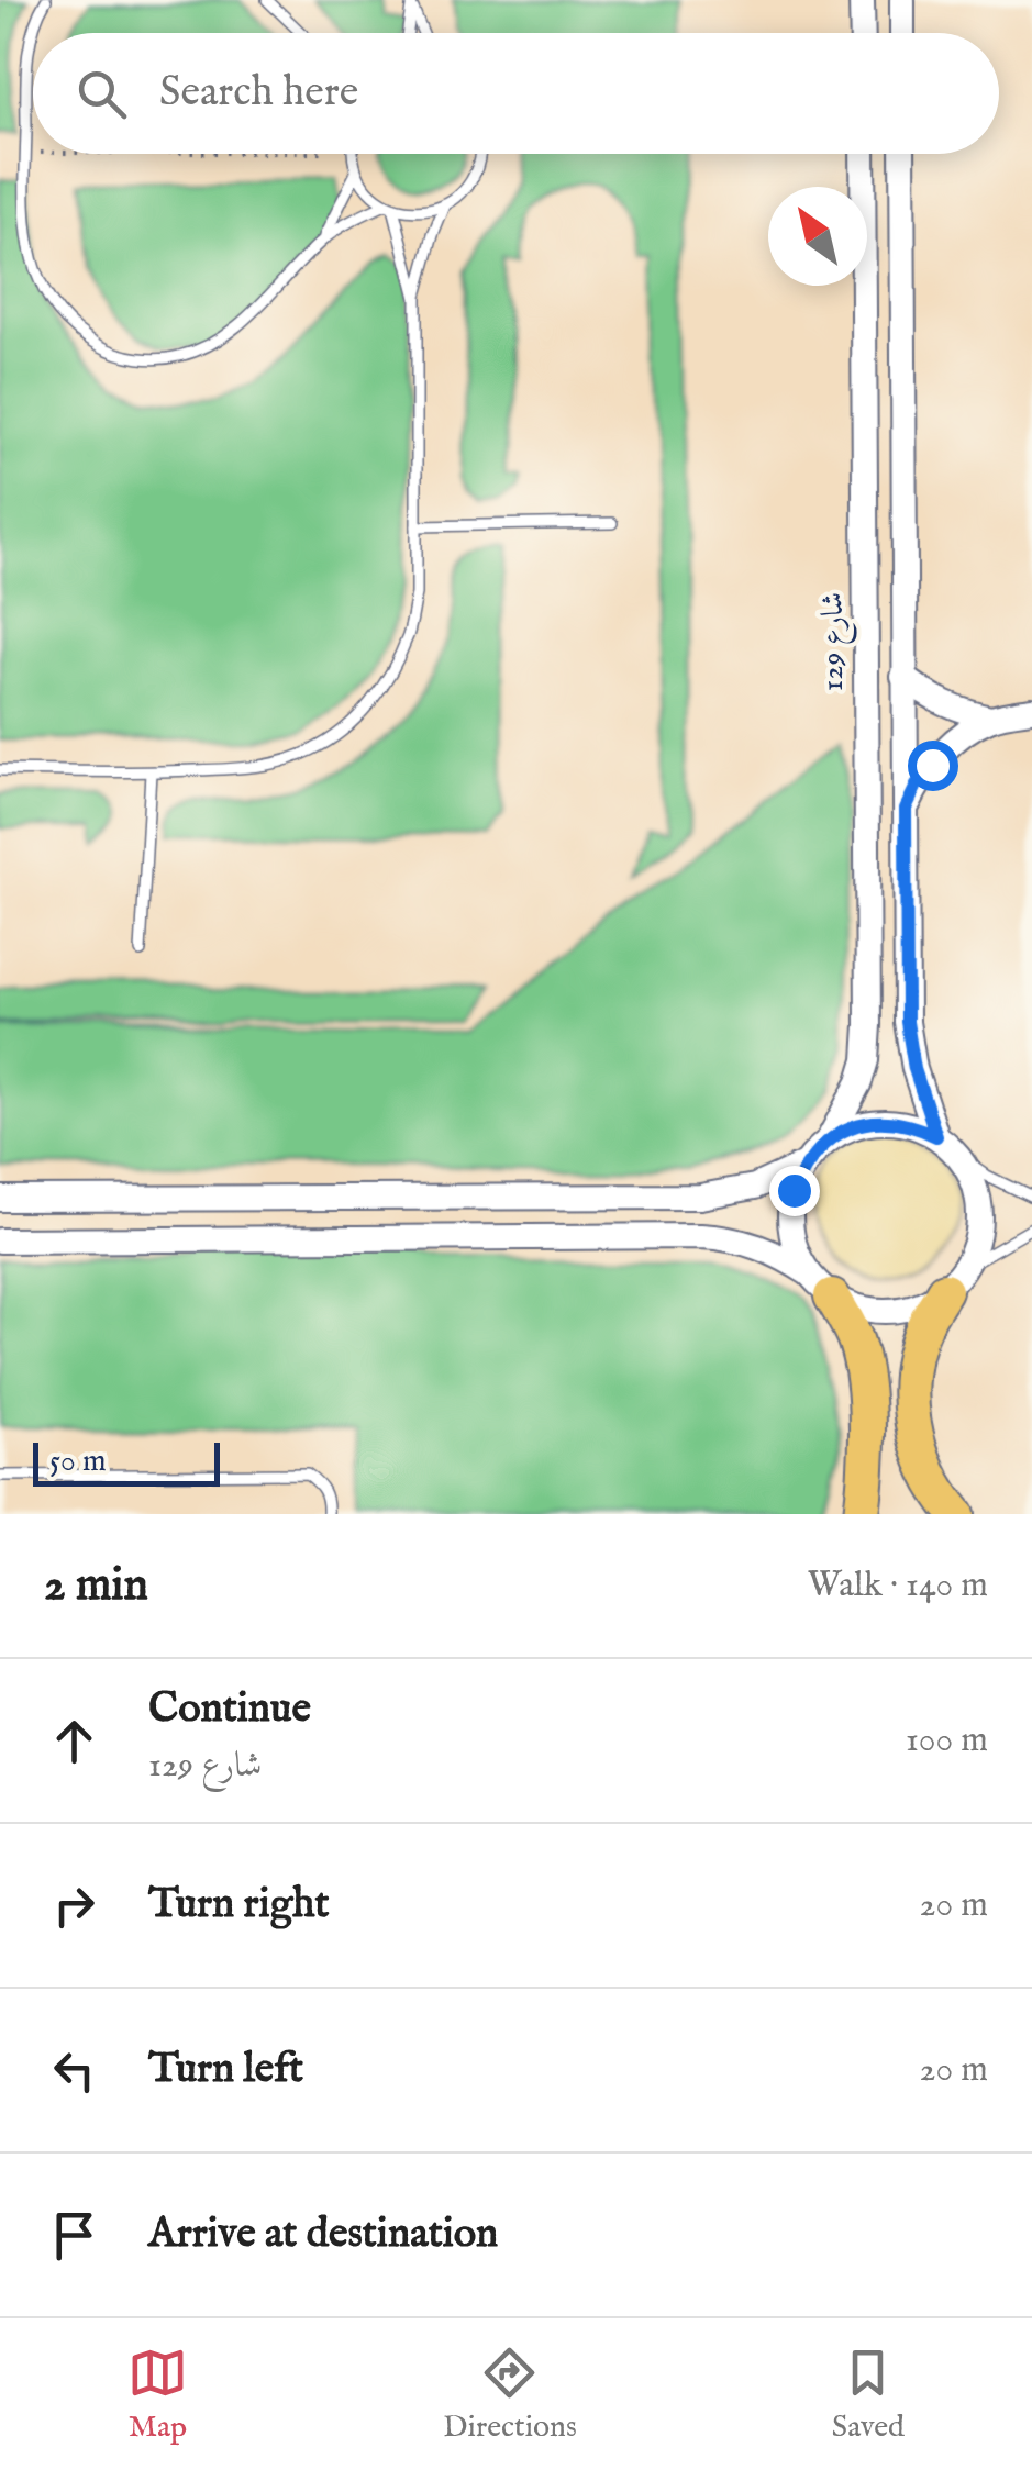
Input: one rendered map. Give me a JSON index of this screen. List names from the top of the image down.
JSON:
{
  "streets": {
    "street": ["شارع 129"]
  },
  "scale_bar": "50 m",
  "north": "top left",
  "page": {
    "search": "Search here",
    "scale": "50 m",
    "heading": ["2 min", "Walk · 140 m"],
    "list": [
      ["Continue", "شارع 129", "100 m"],
      ["Turn right", "20 m"],
      ["Turn left", "20 m"],
      "Arrive at destination"
    ],
    "nav": ["Map", "Directions", "Saved"]
  }
}
